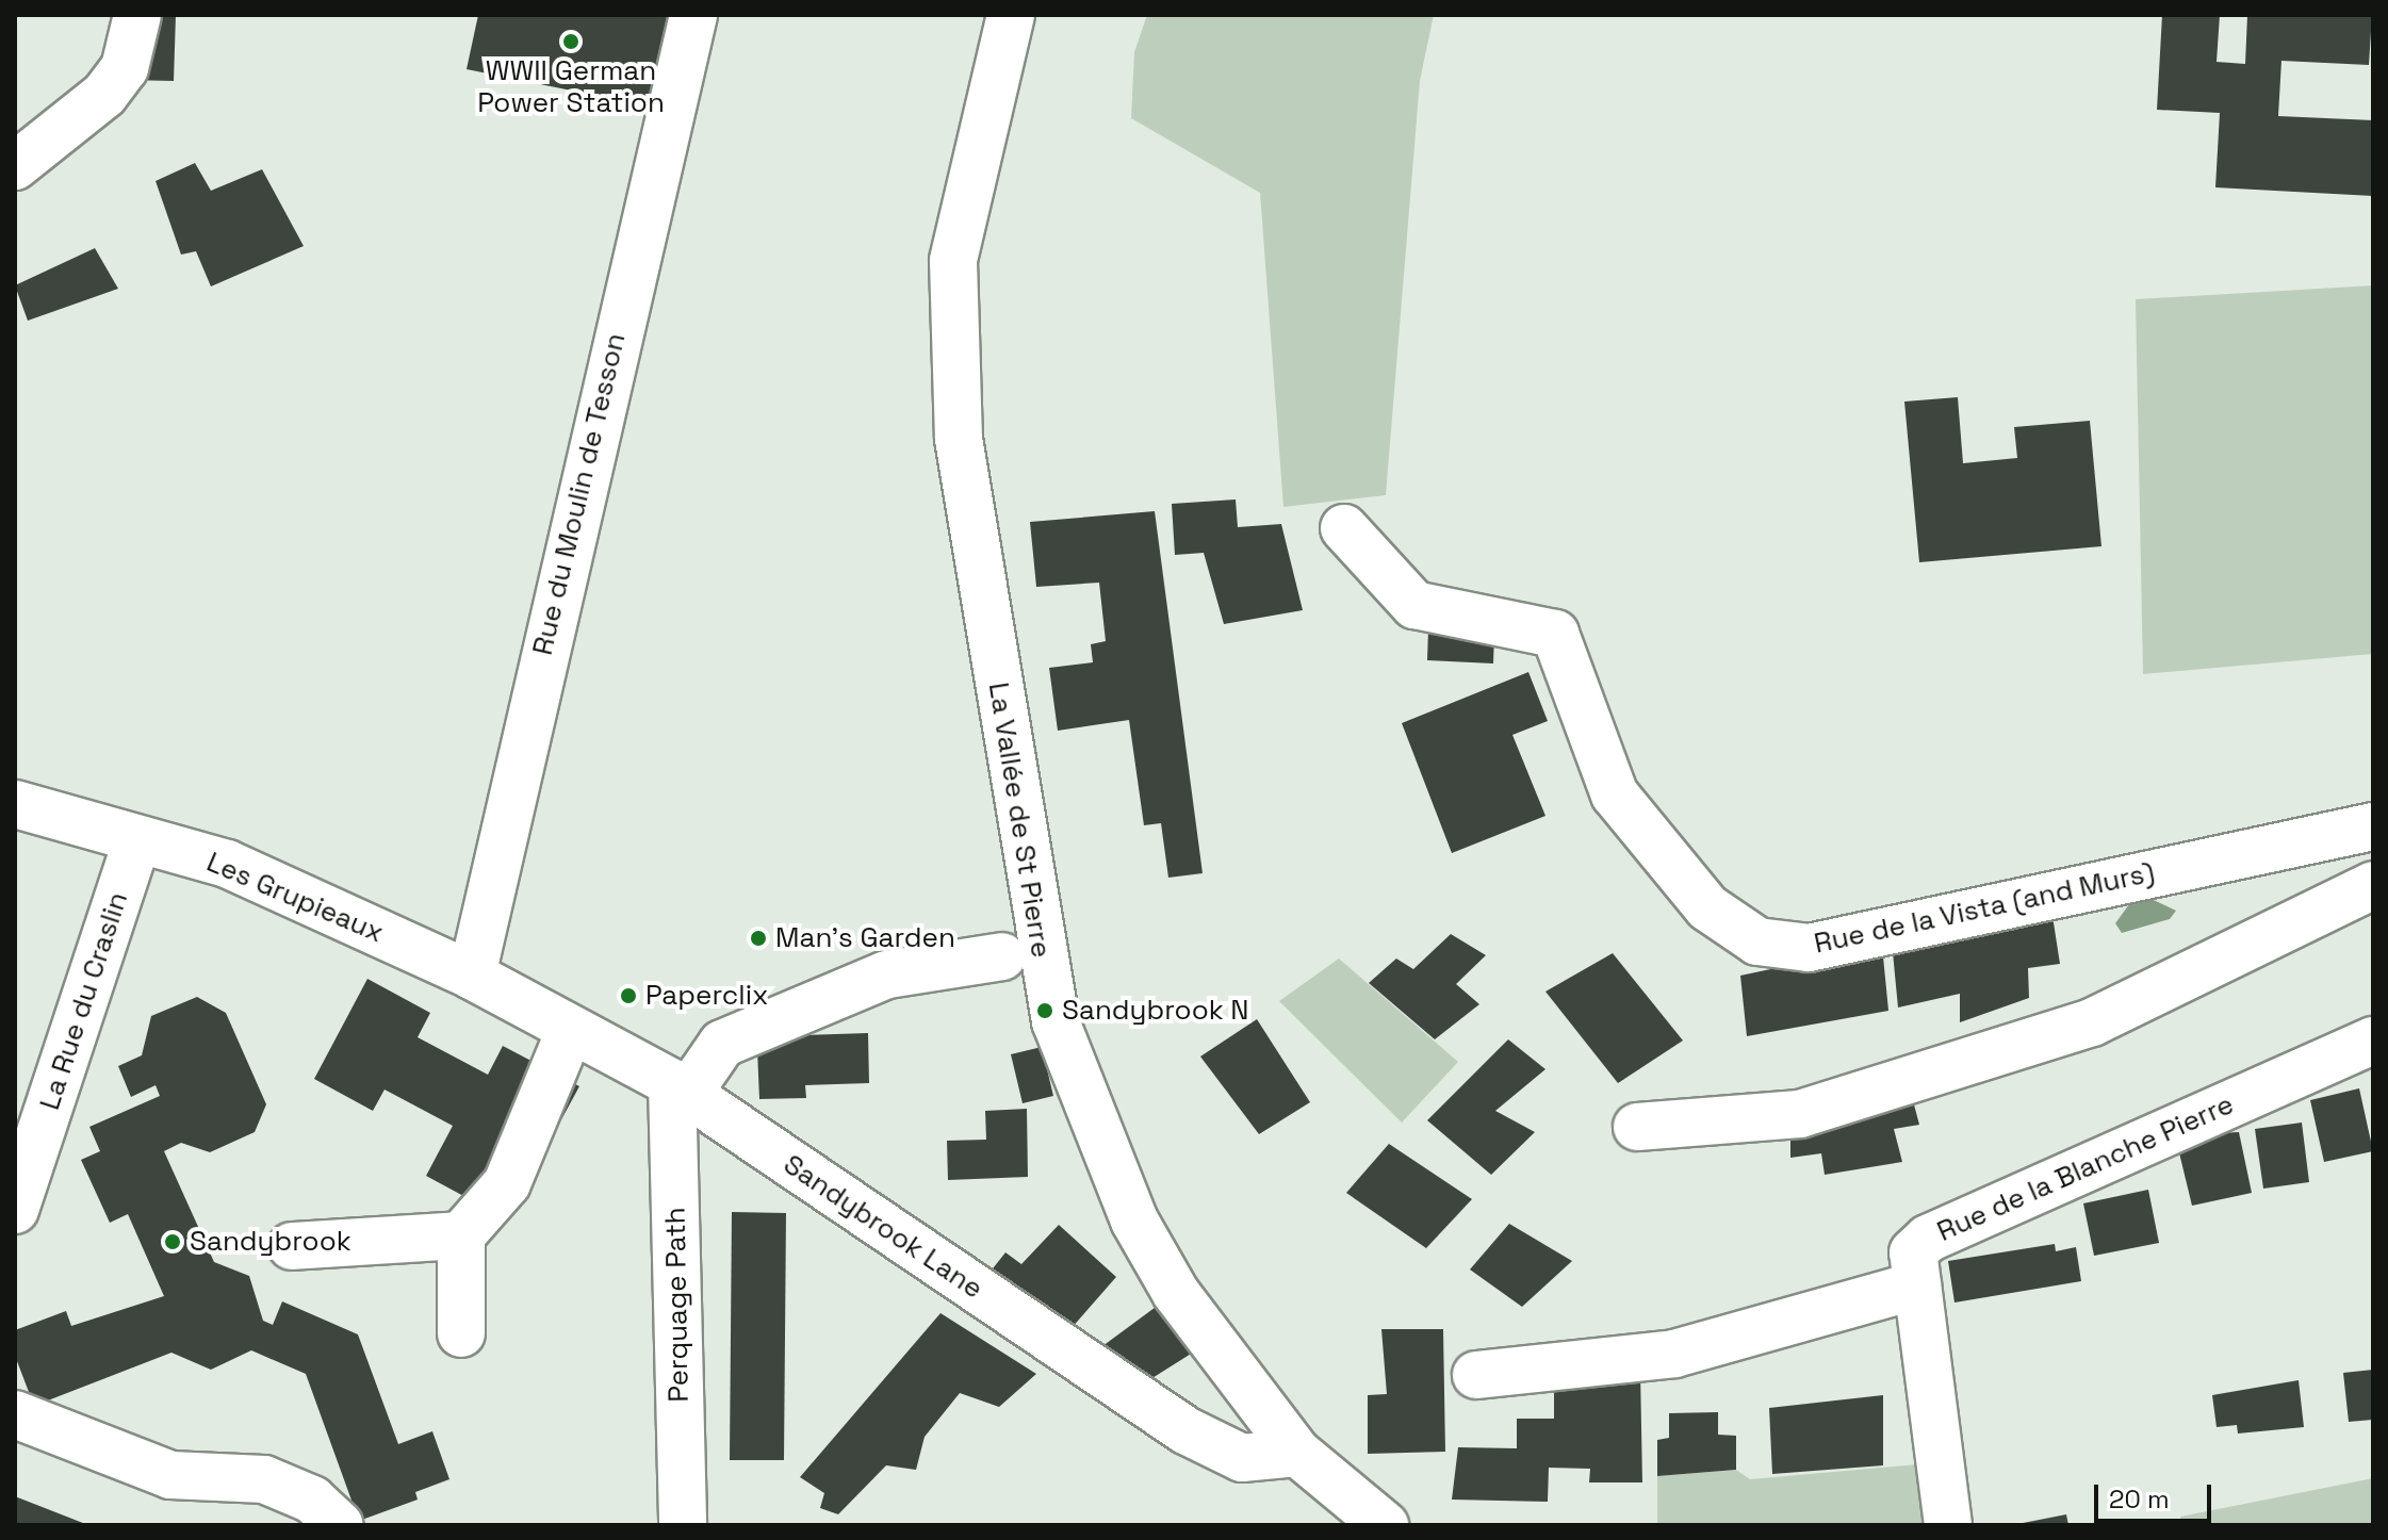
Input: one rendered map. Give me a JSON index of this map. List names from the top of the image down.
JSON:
{
  "streets": {
    "street": [
      "Rue du Moulin de Tesson",
      "La Vallée de St Pierre",
      "Les Grupieaux",
      "Rue de la Vista (and Murs)",
      "La Rue du Craslin",
      "Rue de la Blanche Pierre",
      "Sandybrook Lane",
      "Perquage Path"
    ]
  },
  "crossings": [
    ["Rue du Moulin de Tesson", "Les Grupieaux"],
    ["Rue du Moulin de Tesson", "Sandybrook Lane"],
    ["La Vallée de St Pierre", "Sandybrook Lane"],
    ["Les Grupieaux", "La Rue du Craslin"],
    ["Les Grupieaux", "Sandybrook Lane"],
    ["Sandybrook Lane", "Perquage Path"]
  ],
  "places": [
    "WWII German Power Station",
    "Man's Garden",
    "Paperclix",
    "Sandybrook N",
    "Sandybrook"
  ],
  "scale_bar": "20 m"
}
